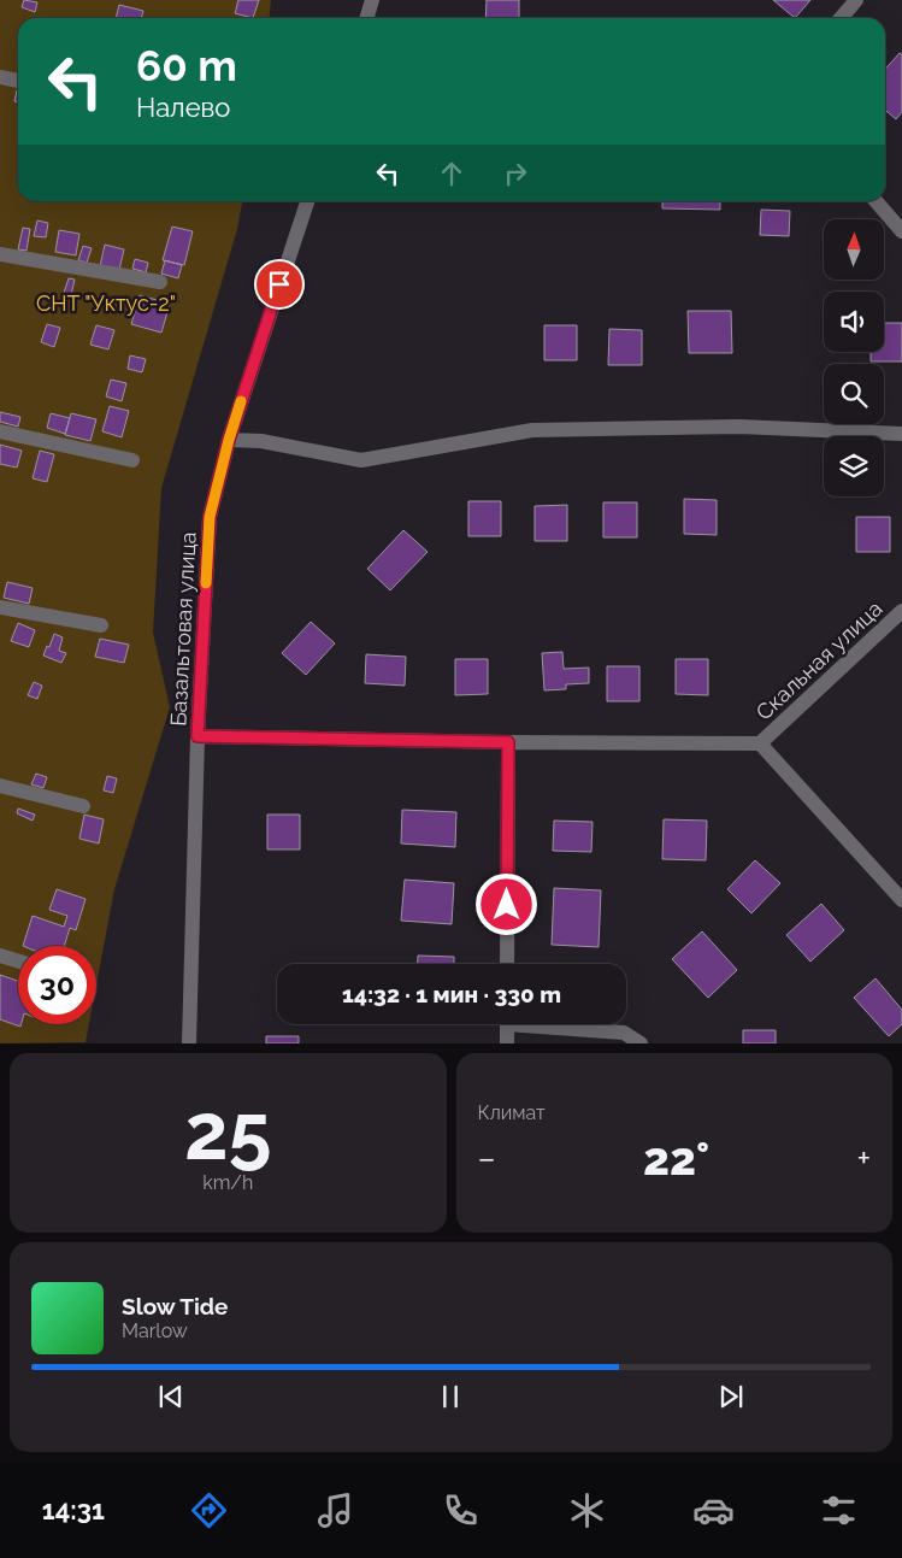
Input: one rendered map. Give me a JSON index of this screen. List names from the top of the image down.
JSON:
{
  "streets": {
    "street": ["Базальтовая улица", "Скальная улица"]
  },
  "parks": ["СНТ \"Уктус-2\""],
  "north": "top",
  "page": {
    "turn": ["60 m", "Налево"],
    "limit": "30",
    "trip": "14:32 · 1 мин · 330 m",
    "tile": [
      ["25", "km/h"],
      "Климат"
    ],
    "heat": ["−", "22°", "+"],
    "song": ["Slow Tide", "Marlow"],
    "tabs": "14:31"
  }
}
